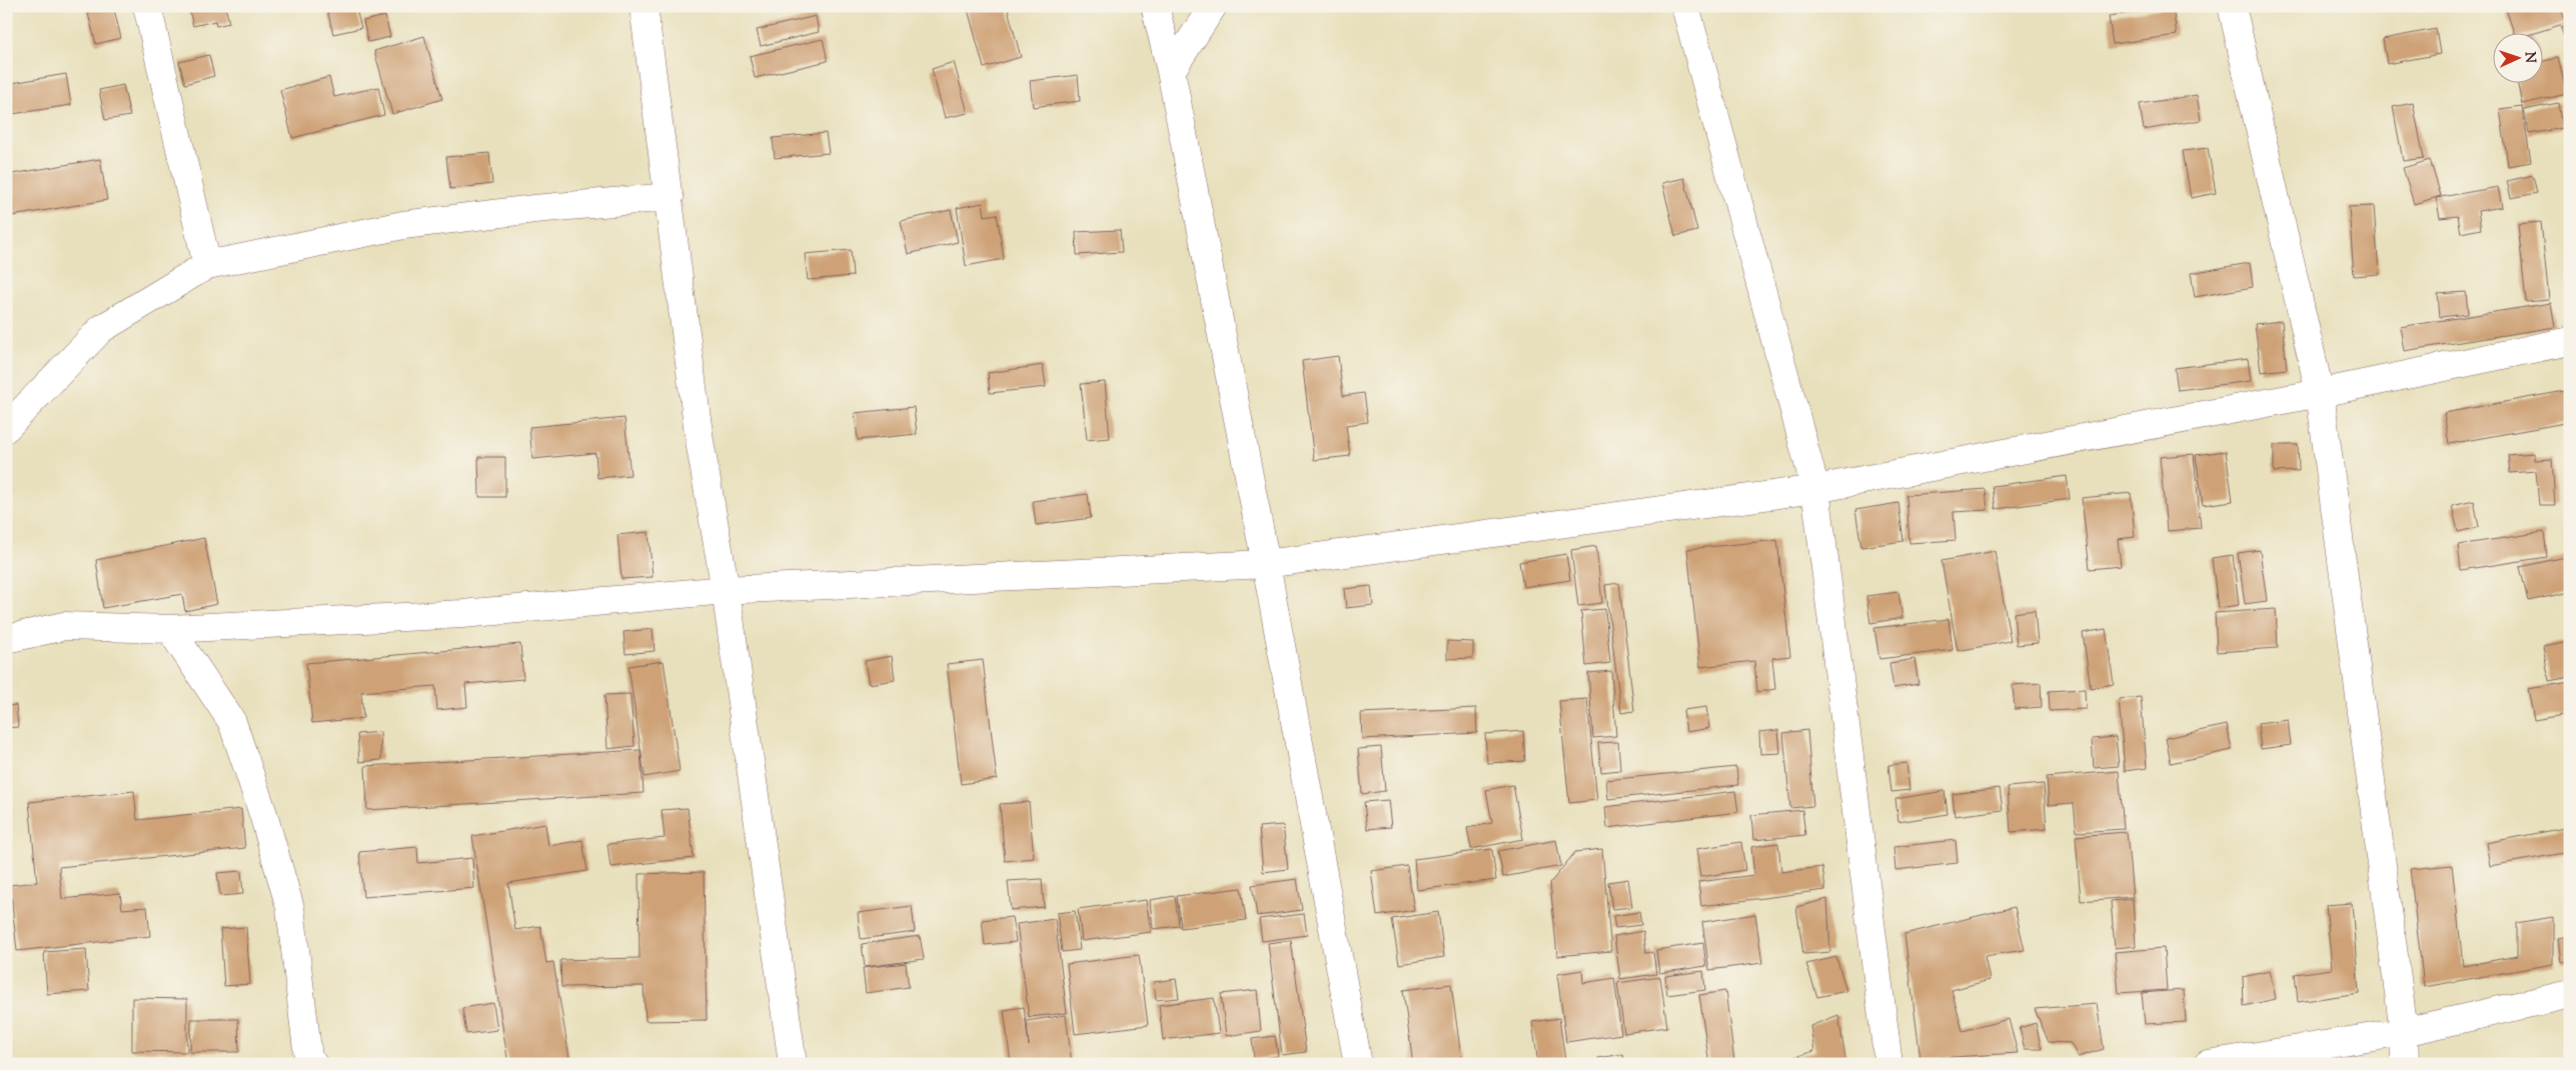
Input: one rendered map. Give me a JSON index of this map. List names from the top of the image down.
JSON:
{
  "north": "right"
}
